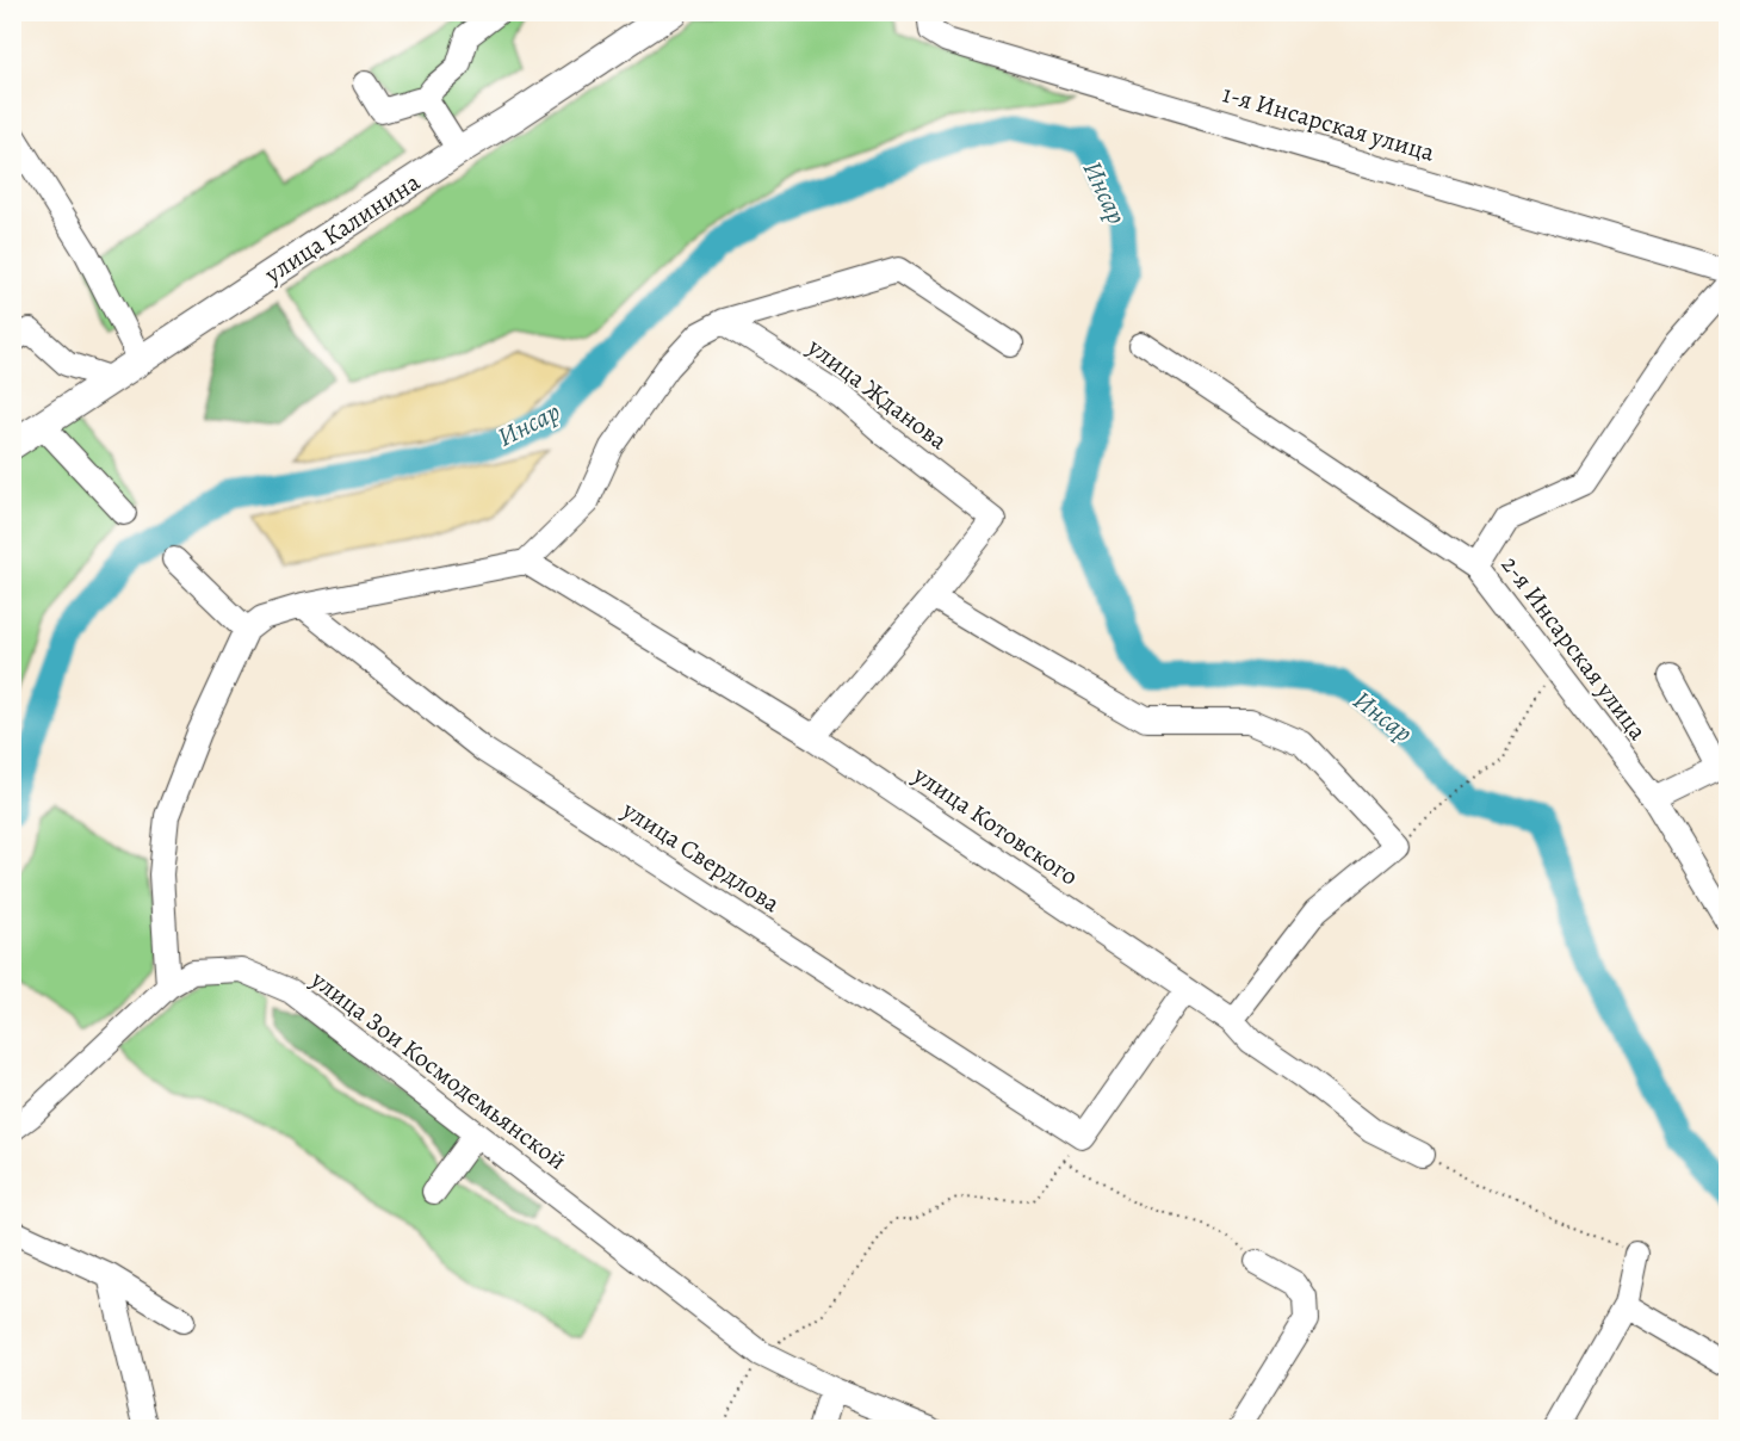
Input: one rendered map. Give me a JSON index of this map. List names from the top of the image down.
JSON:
{
  "streets": {
    "main road": ["улица Калинина"],
    "street": [
      "1-я Инсарская улица",
      "улица Жданова",
      "2-я Инсарская улица",
      "улица Котовского",
      "улица Свердлова",
      "улица Зои Космодемьянской"
    ]
  },
  "water": ["Инсар"]
}
